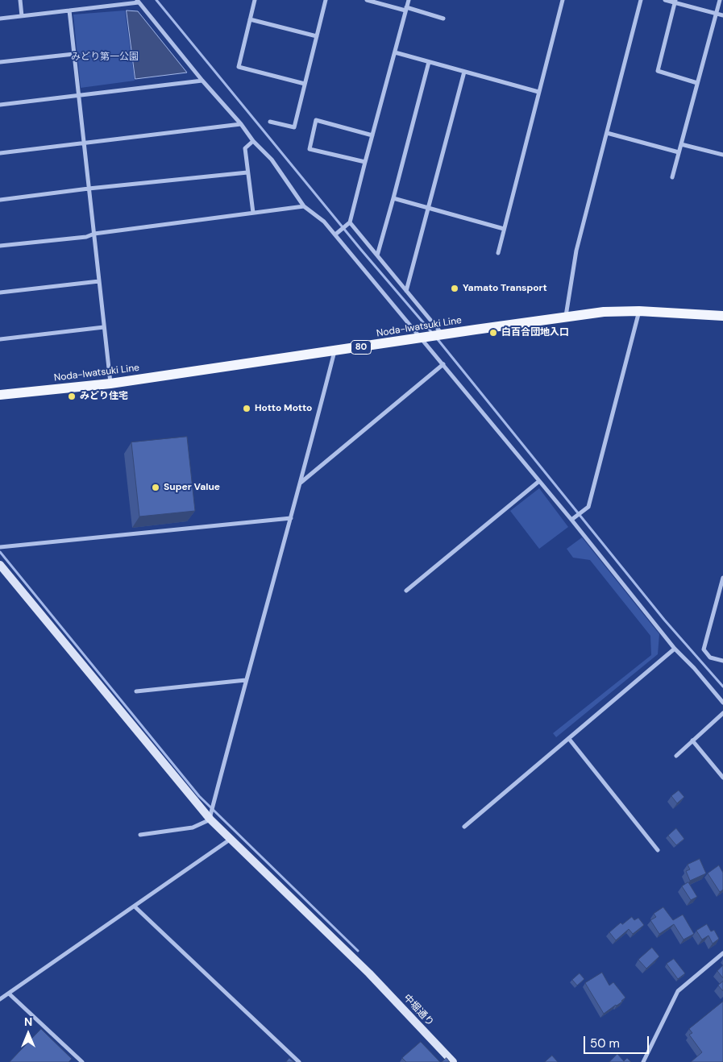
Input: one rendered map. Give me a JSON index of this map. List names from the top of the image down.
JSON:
{
  "streets": {
    "main road": ["Noda-Iwatsuki Line", "80"],
    "street": ["中堀通り"]
  },
  "parks": ["みどり第一公園"],
  "places": [
    "Yamato Transport",
    "白百合団地入口",
    "みどり住宅",
    "Hotto Motto",
    "Super Value"
  ],
  "scale_bar": "50 m",
  "north": "top"
}
